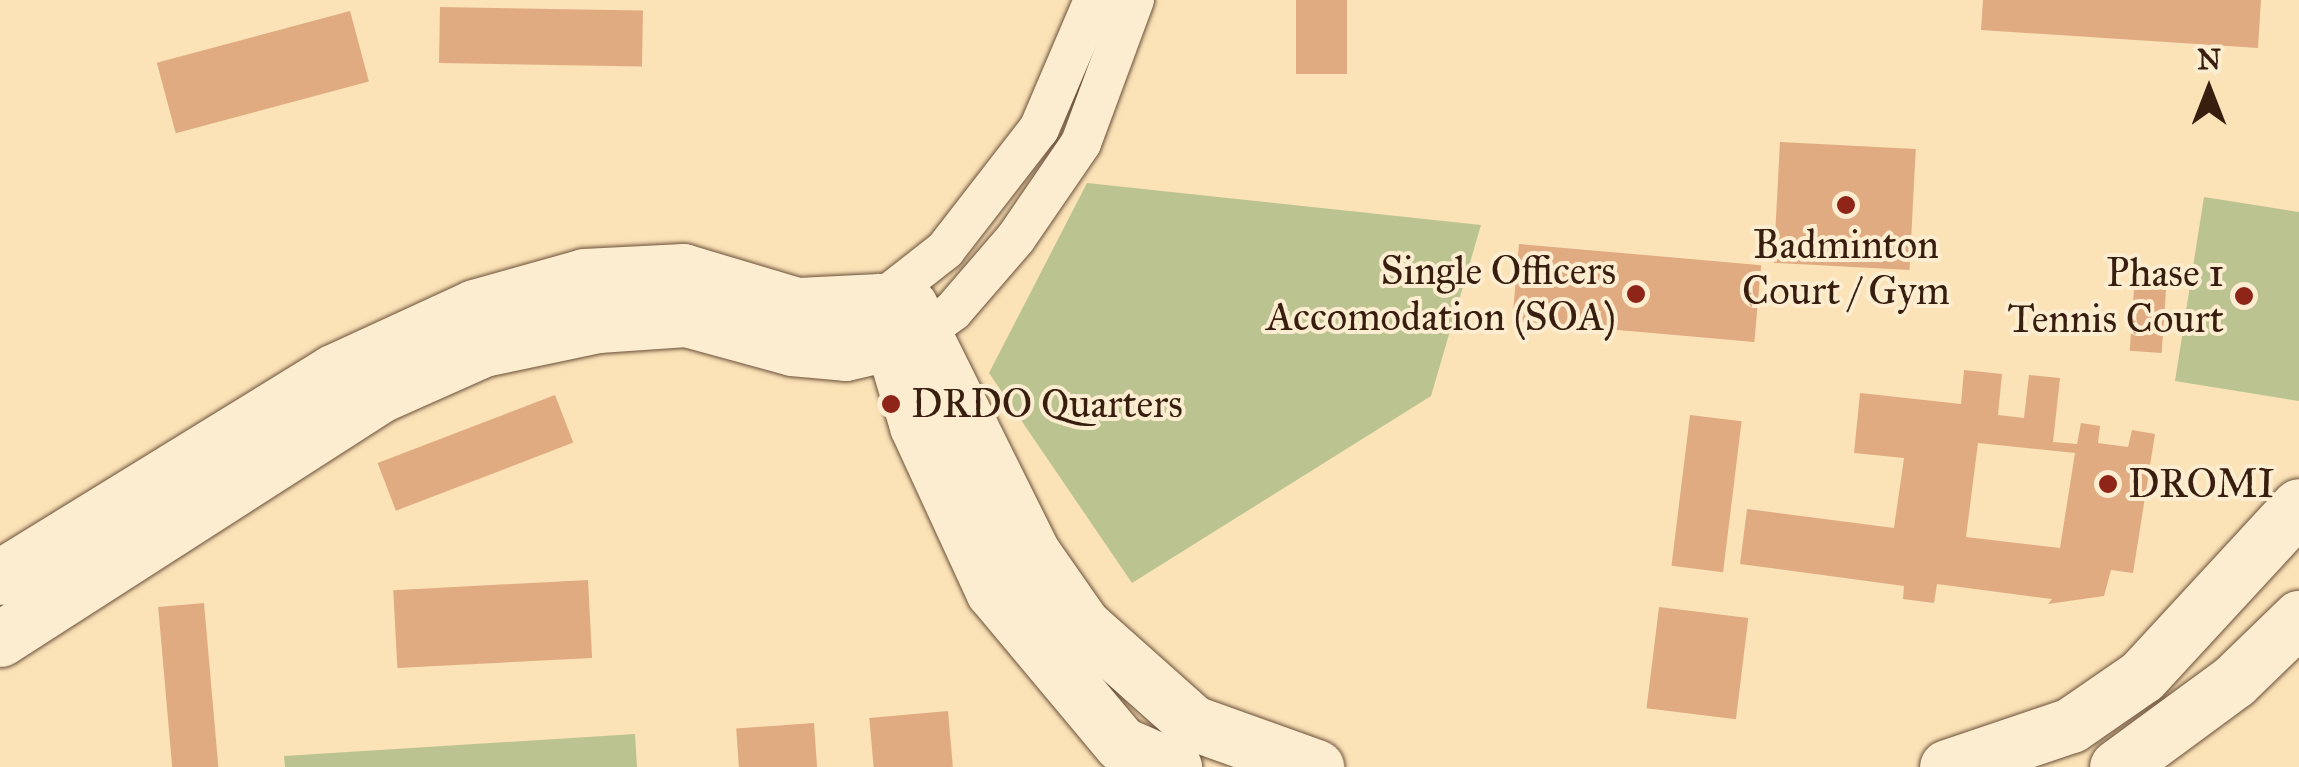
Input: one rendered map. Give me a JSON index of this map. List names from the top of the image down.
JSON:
{
  "places": [
    "Badminton Court / Gym",
    "Single Officers Accomodation (SOA)",
    "Phase 1 Tennis Court",
    "DRDO Quarters",
    "DROMI"
  ],
  "north": "top"
}
